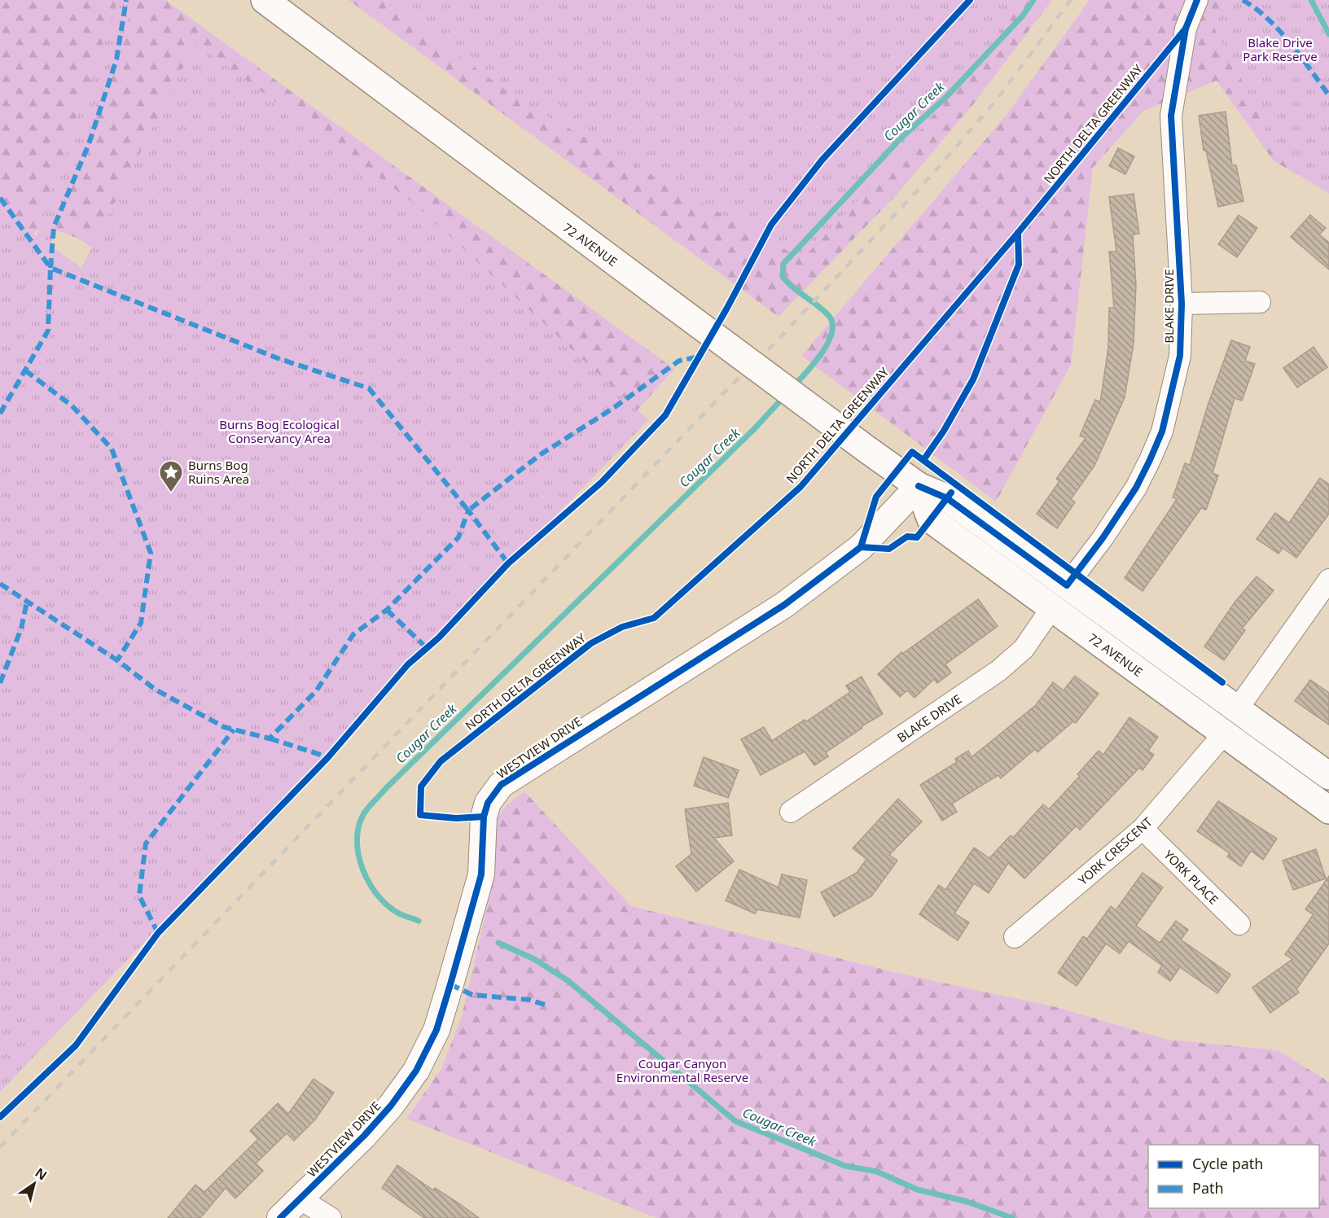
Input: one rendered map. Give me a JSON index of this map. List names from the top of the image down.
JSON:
{
  "streets": {
    "main road": ["72 AVENUE"],
    "street": [
      "BLAKE DRIVE",
      "WESTVIEW DRIVE",
      "YORK CRESCENT",
      "YORK PLACE"
    ],
    "cycle path": ["NORTH DELTA GREENWAY"]
  },
  "crossings": [
    ["72 AVENUE", "BLAKE DRIVE"],
    ["72 AVENUE", "WESTVIEW DRIVE"],
    ["72 AVENUE", "YORK CRESCENT"],
    ["YORK CRESCENT", "YORK PLACE"]
  ],
  "water": ["Cougar Creek"],
  "parks": ["Blake Drive Park Reserve", "Burns Bog Ecological Conservancy Area", "Cougar Canyon Environmental Reserve"],
  "places": {
    "place": ["Burns Bog Ruins Area"]
  },
  "legend": ["Cycle path", "Path"],
  "north": "top right"
}
